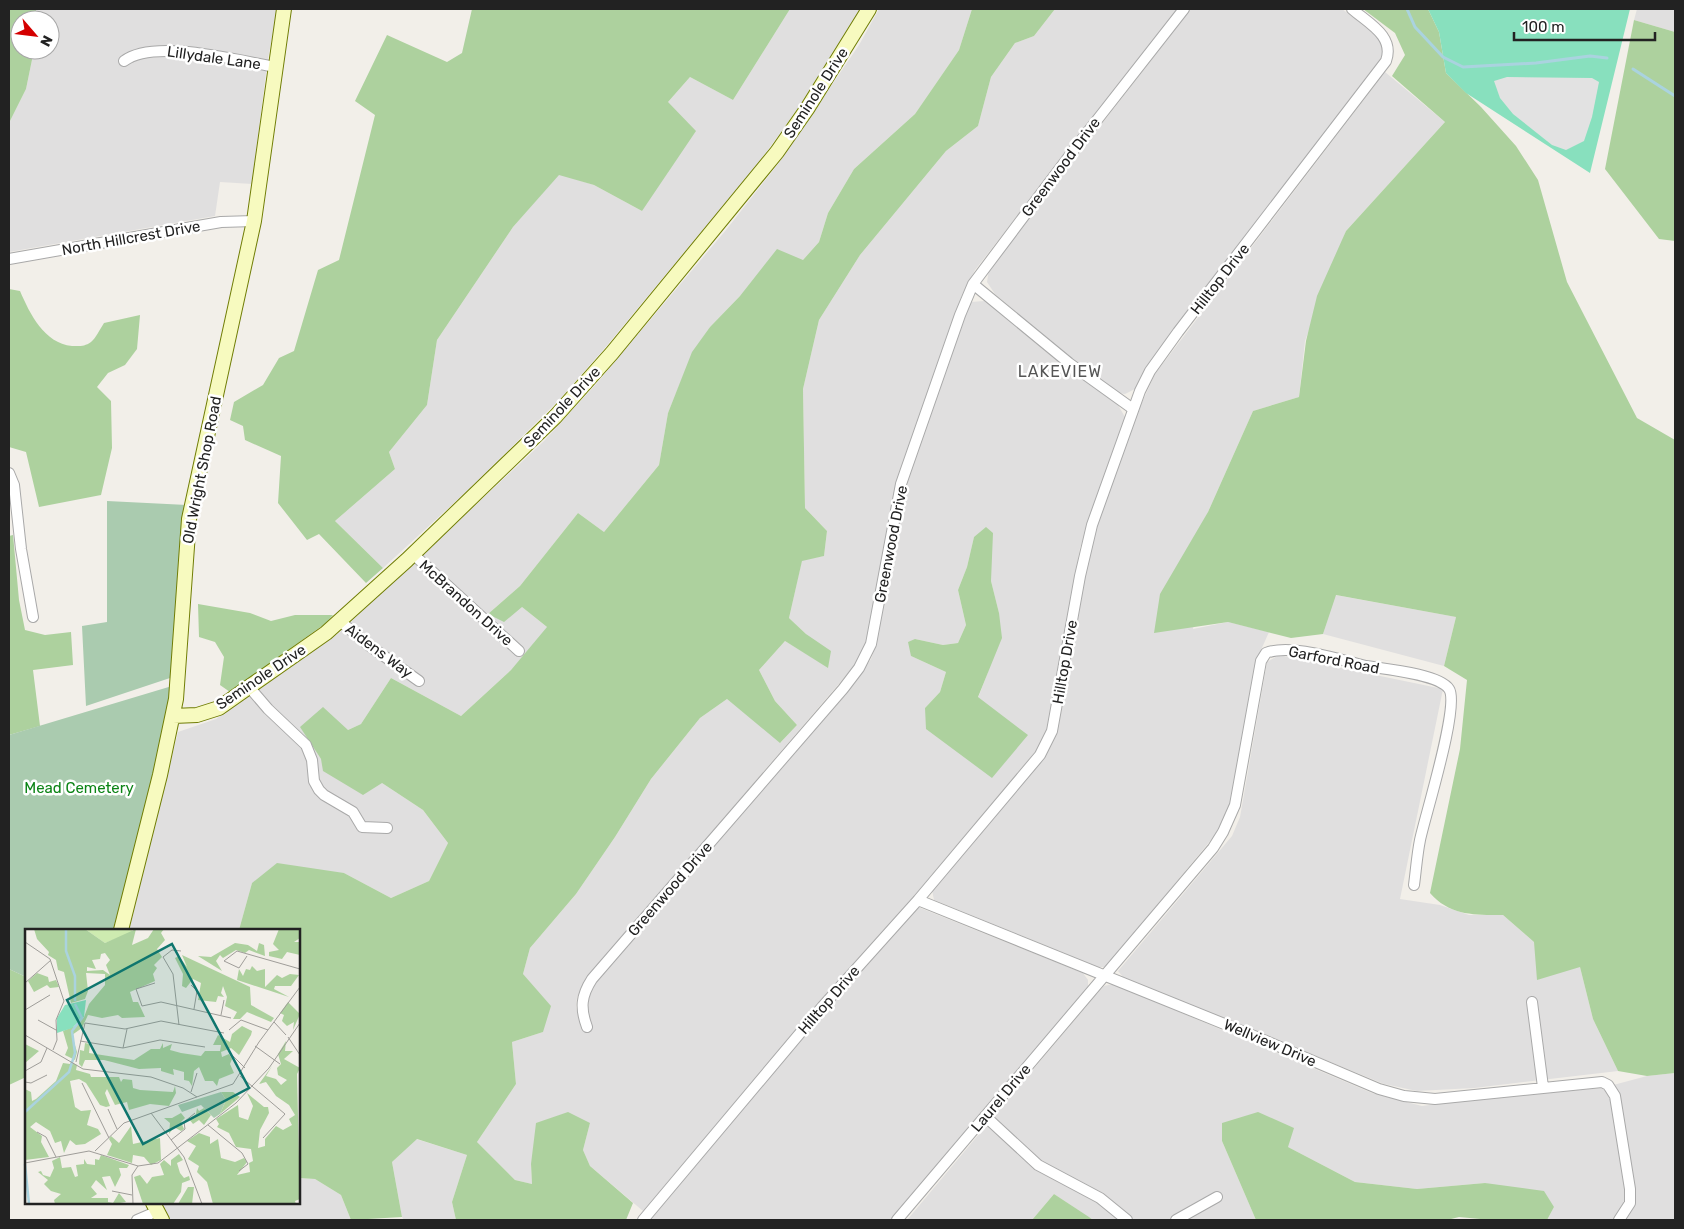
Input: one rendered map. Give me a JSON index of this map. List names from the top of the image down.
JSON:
{
  "streets": {
    "street": [
      "Lillydale Lane",
      "Seminole Drive",
      "Greenwood Drive",
      "North Hillcrest Drive",
      "Hilltop Drive",
      "Old Wright Shop Road",
      "McBrandon Drive",
      "Aidens Way",
      "Garford Road",
      "Wellview Drive",
      "Laurel Drive"
    ]
  },
  "crossings": [
    ["Lillydale Lane", "Old Wright Shop Road"],
    ["Seminole Drive", "Old Wright Shop Road"],
    ["Seminole Drive", "McBrandon Drive"],
    ["Seminole Drive", "Aidens Way"],
    ["North Hillcrest Drive", "Old Wright Shop Road"],
    ["Hilltop Drive", "Wellview Drive"],
    ["Garford Road", "Wellview Drive"],
    ["Garford Road", "Laurel Drive"],
    ["Wellview Drive", "Laurel Drive"]
  ],
  "districts": ["LAKEVIEW"],
  "parks": ["Mead Cemetery"],
  "scale_bar": "100 m",
  "north": "bottom right"
}
